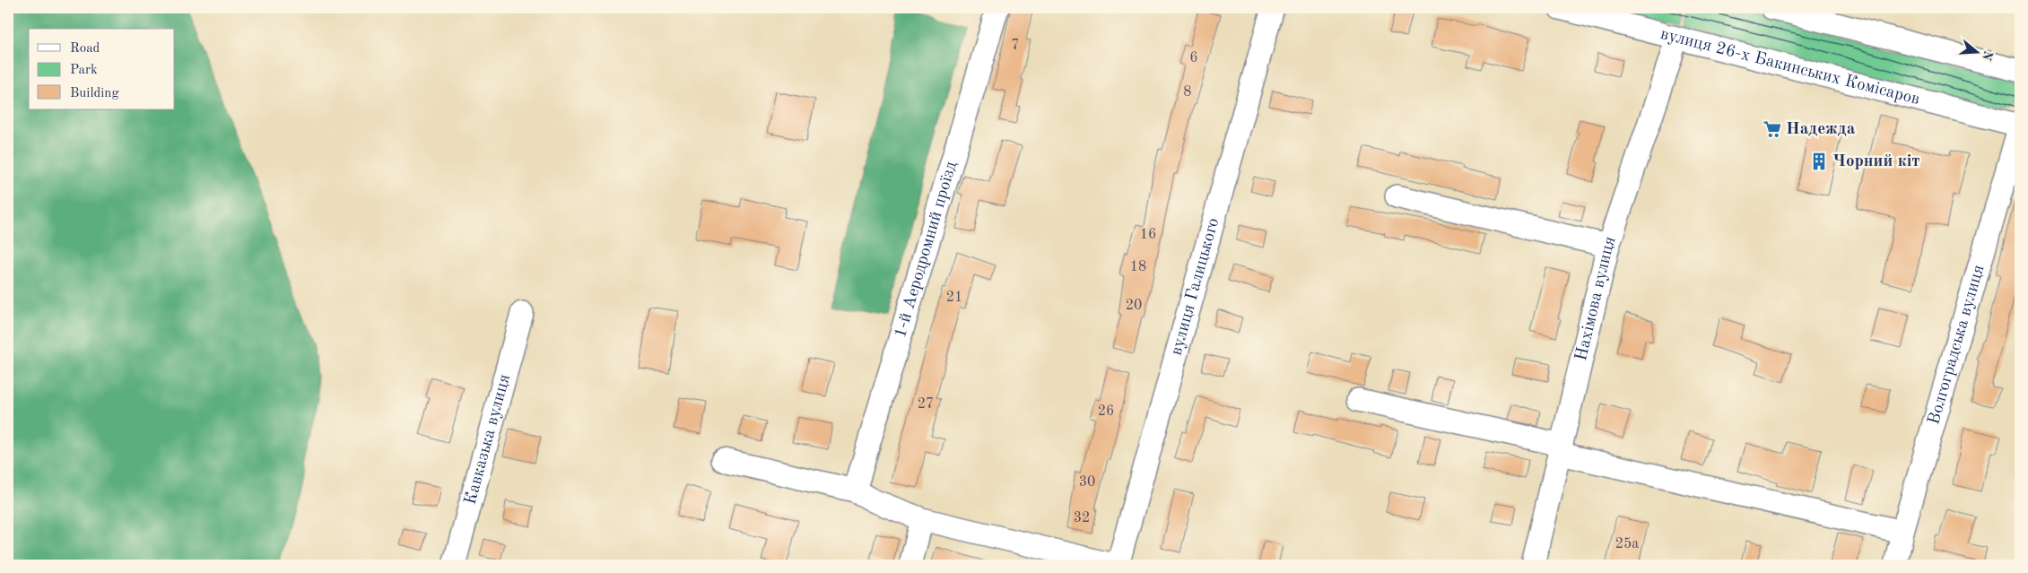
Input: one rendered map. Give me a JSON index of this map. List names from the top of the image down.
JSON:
{
  "streets": {
    "street": [
      "вулиця 26-х Бакинських Комісаров",
      "1-й Аеродромний проїзд",
      "вулиця Галицького",
      "Нахімова вулиця",
      "Волгоградська вулиця",
      "Кавказька вулиця"
    ]
  },
  "crossings": [
    ["вулиця 26-х Бакинських Комісаров", "Нахімова вулиця"],
    ["вулиця 26-х Бакинських Комісаров", "Волгоградська вулиця"]
  ],
  "places": {
    "supermarket": ["Надежда"],
    "building": ["Чорний кіт"]
  },
  "house_numbers": [
    "7",
    "6",
    "8",
    "16",
    "18",
    "21",
    "20",
    "27",
    "26",
    "30",
    "32",
    "25а"
  ],
  "legend": ["Road", "Park", "Building"],
  "north": "right"
}
